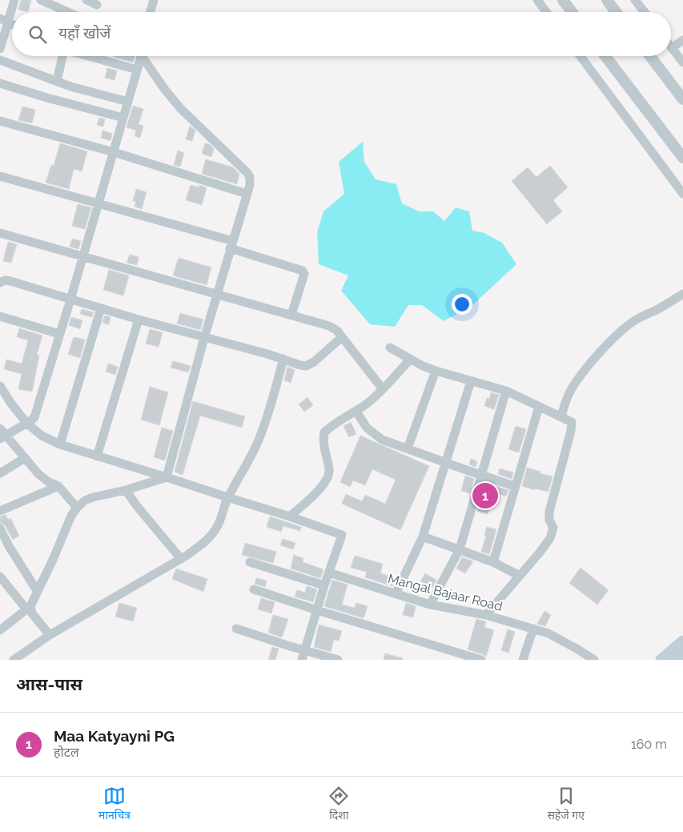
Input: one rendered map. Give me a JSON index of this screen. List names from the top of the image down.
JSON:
{
  "streets": {
    "street": ["Mangal Bajaar Road"]
  },
  "page": {
    "search": "यहाँ खोजें",
    "pins": "1",
    "heading": "आस-पास",
    "list": [
      {
        "mark": "1",
        "name": "Maa Katyayni PG",
        "note": "होटल",
        "value": "160 m"
      }
    ],
    "nav": ["मानचित्र", "दिशा", "सहेजे गए"]
  }
}
